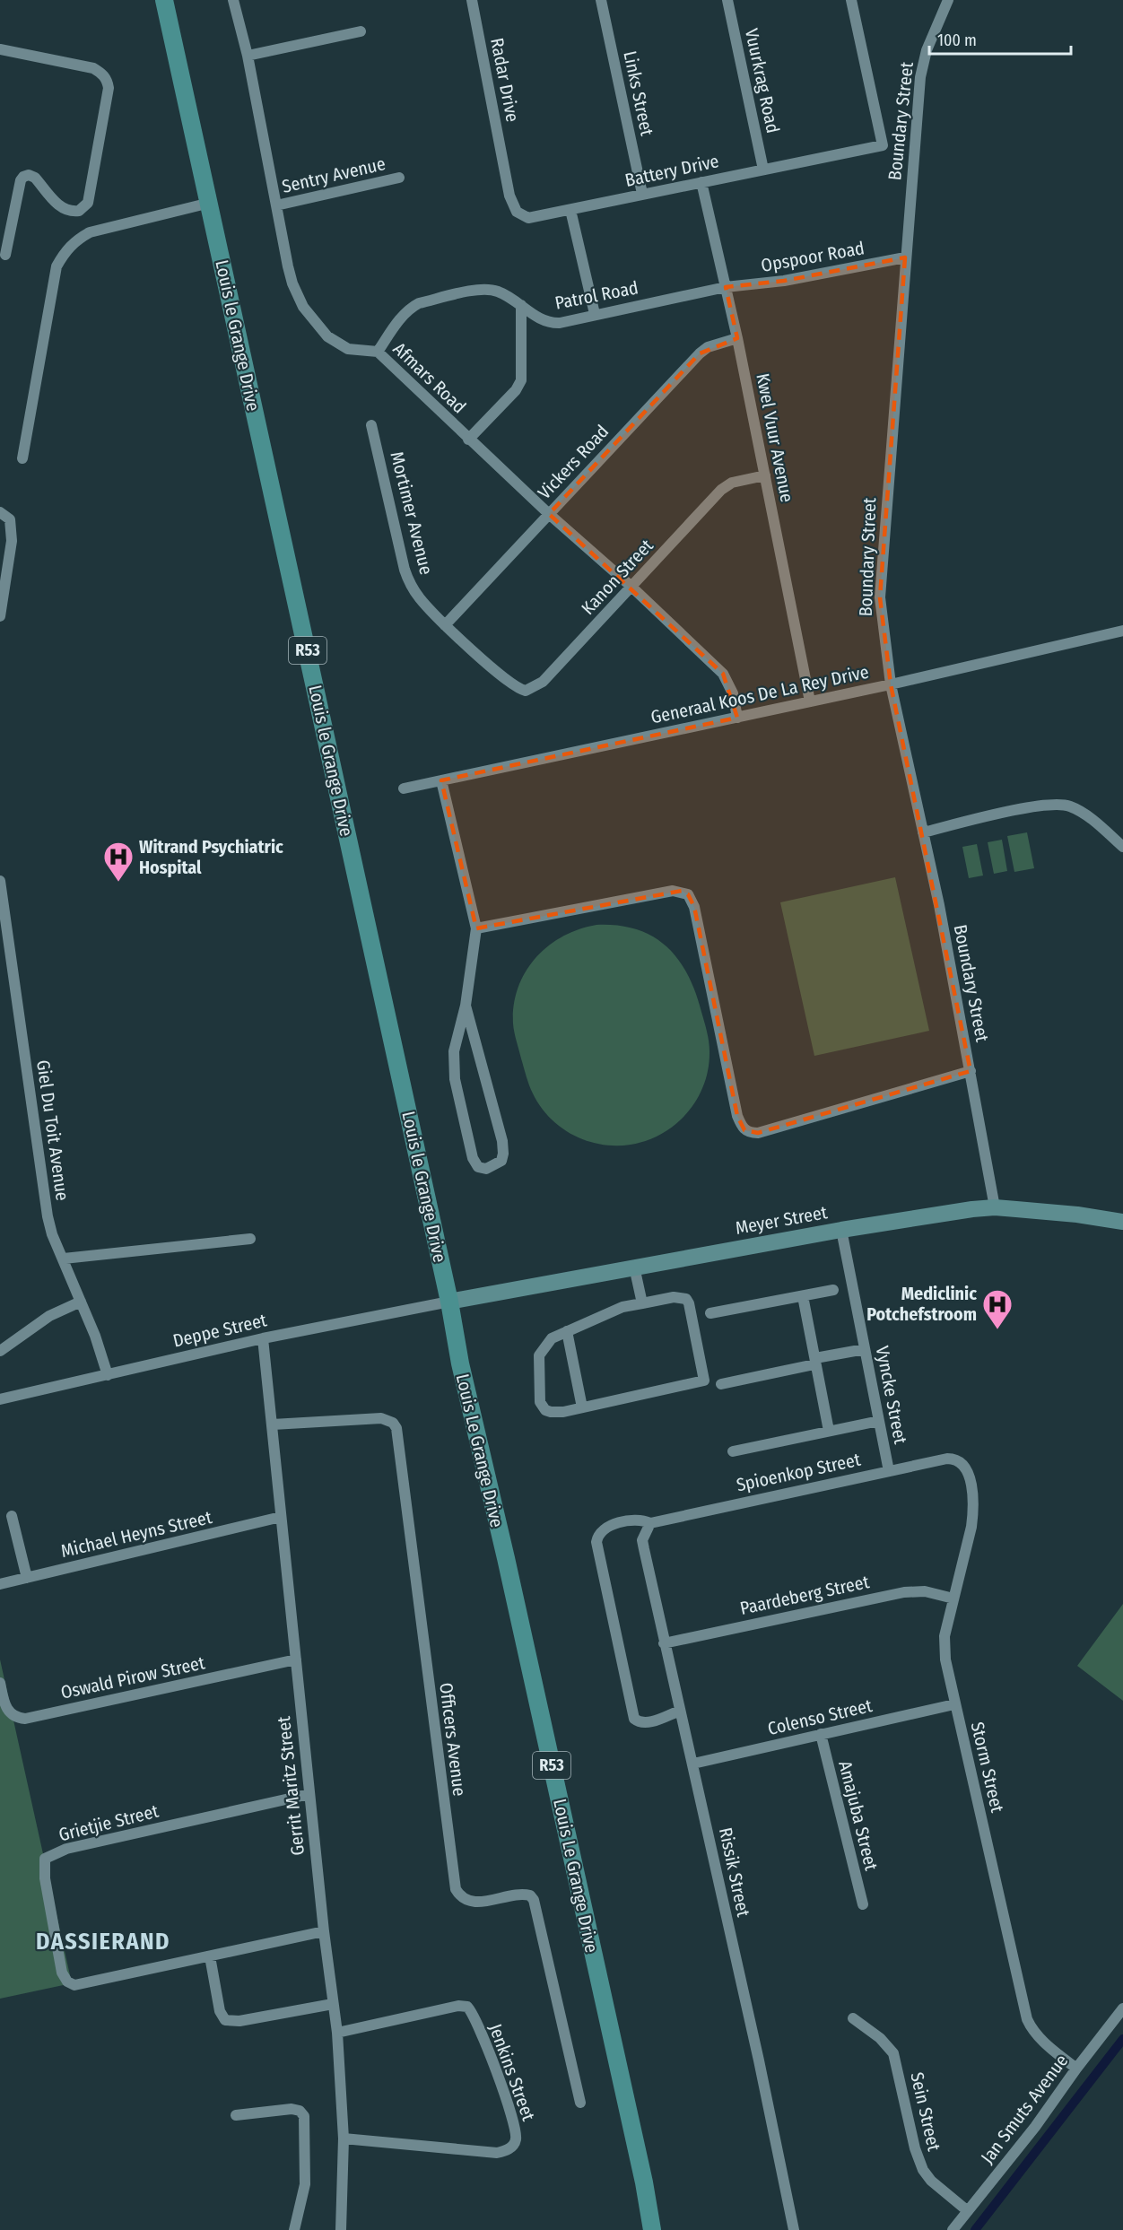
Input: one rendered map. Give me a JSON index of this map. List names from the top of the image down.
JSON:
{
  "streets": {
    "main road": ["Louis le Grange Drive", "R53", "Louis Le Grange Drive"],
    "street": [
      "Radar Drive",
      "Vuurkrag Road",
      "Links Street",
      "Boundary Street",
      "Battery Drive",
      "Sentry Avenue",
      "Opspoor Road",
      "Patrol Road",
      "Afmars Road",
      "Kwel Vuur Avenue",
      "Vickers Road",
      "Mortimer Avenue",
      "Kanon Street",
      "Generaal Koos De La Rey Drive",
      "Giel Du Toit Avenue",
      "Meyer Street",
      "Deppe Street",
      "Vyncke Street",
      "Spioenkop Street",
      "Michael Heyns Street",
      "Paardeberg Street",
      "Oswald Pirow Street",
      "Colenso Street",
      "Officers Avenue",
      "Storm Street",
      "Gerrit Maritz Street",
      "Amajuba Street",
      "Grietjie Street",
      "Rissik Street",
      "Jenkins Street",
      "Jan Smuts Avenue",
      "Sein Street"
    ]
  },
  "crossings": [
    ["Radar Drive", "Battery Drive"],
    ["Vuurkrag Road", "Battery Drive"],
    ["Links Street", "Battery Drive"],
    ["Boundary Street", "Opspoor Road"],
    ["Boundary Street", "Generaal Koos De La Rey Drive"],
    ["Boundary Street", "Meyer Street"],
    ["Battery Drive", "Kwel Vuur Avenue"],
    ["Sentry Avenue", "Afmars Road"],
    ["Opspoor Road", "Patrol Road"],
    ["Opspoor Road", "Kwel Vuur Avenue"],
    ["Patrol Road", "Afmars Road"],
    ["Patrol Road", "Kwel Vuur Avenue"],
    ["Louis le Grange Drive", "Meyer Street"],
    ["Louis le Grange Drive", "Deppe Street"],
    ["Louis le Grange Drive", "Louis Le Grange Drive"],
    ["Afmars Road", "Vickers Road"],
    ["Afmars Road", "Kanon Street"],
    ["Afmars Road", "Generaal Koos De La Rey Drive"],
    ["Kwel Vuur Avenue", "Vickers Road"],
    ["Kwel Vuur Avenue", "Kanon Street"],
    ["Kwel Vuur Avenue", "Generaal Koos De La Rey Drive"],
    ["Vickers Road", "Mortimer Avenue"],
    ["Mortimer Avenue", "Kanon Street"],
    ["Giel Du Toit Avenue", "Deppe Street"],
    ["Meyer Street", "Deppe Street"],
    ["Meyer Street", "Vyncke Street"],
    ["Meyer Street", "Louis Le Grange Drive"],
    ["Deppe Street", "Louis Le Grange Drive"],
    ["Deppe Street", "Gerrit Maritz Street"],
    ["Vyncke Street", "Spioenkop Street"],
    ["Spioenkop Street", "Storm Street"],
    ["Spioenkop Street", "Rissik Street"],
    ["Michael Heyns Street", "Gerrit Maritz Street"],
    ["Paardeberg Street", "Storm Street"],
    ["Paardeberg Street", "Rissik Street"],
    ["Oswald Pirow Street", "Gerrit Maritz Street"],
    ["Colenso Street", "Storm Street"],
    ["Colenso Street", "Amajuba Street"],
    ["Colenso Street", "Rissik Street"],
    ["Officers Avenue", "Gerrit Maritz Street"],
    ["Storm Street", "Jan Smuts Avenue"],
    ["Gerrit Maritz Street", "Grietjie Street"],
    ["Gerrit Maritz Street", "Jenkins Street"],
    ["Jan Smuts Avenue", "Sein Street"]
  ],
  "districts": ["DASSIERAND"],
  "places": {
    "hospital": ["Witrand Psychiatric Hospital", "Mediclinic Potchefstroom"]
  },
  "scale_bar": "100 m"
}
